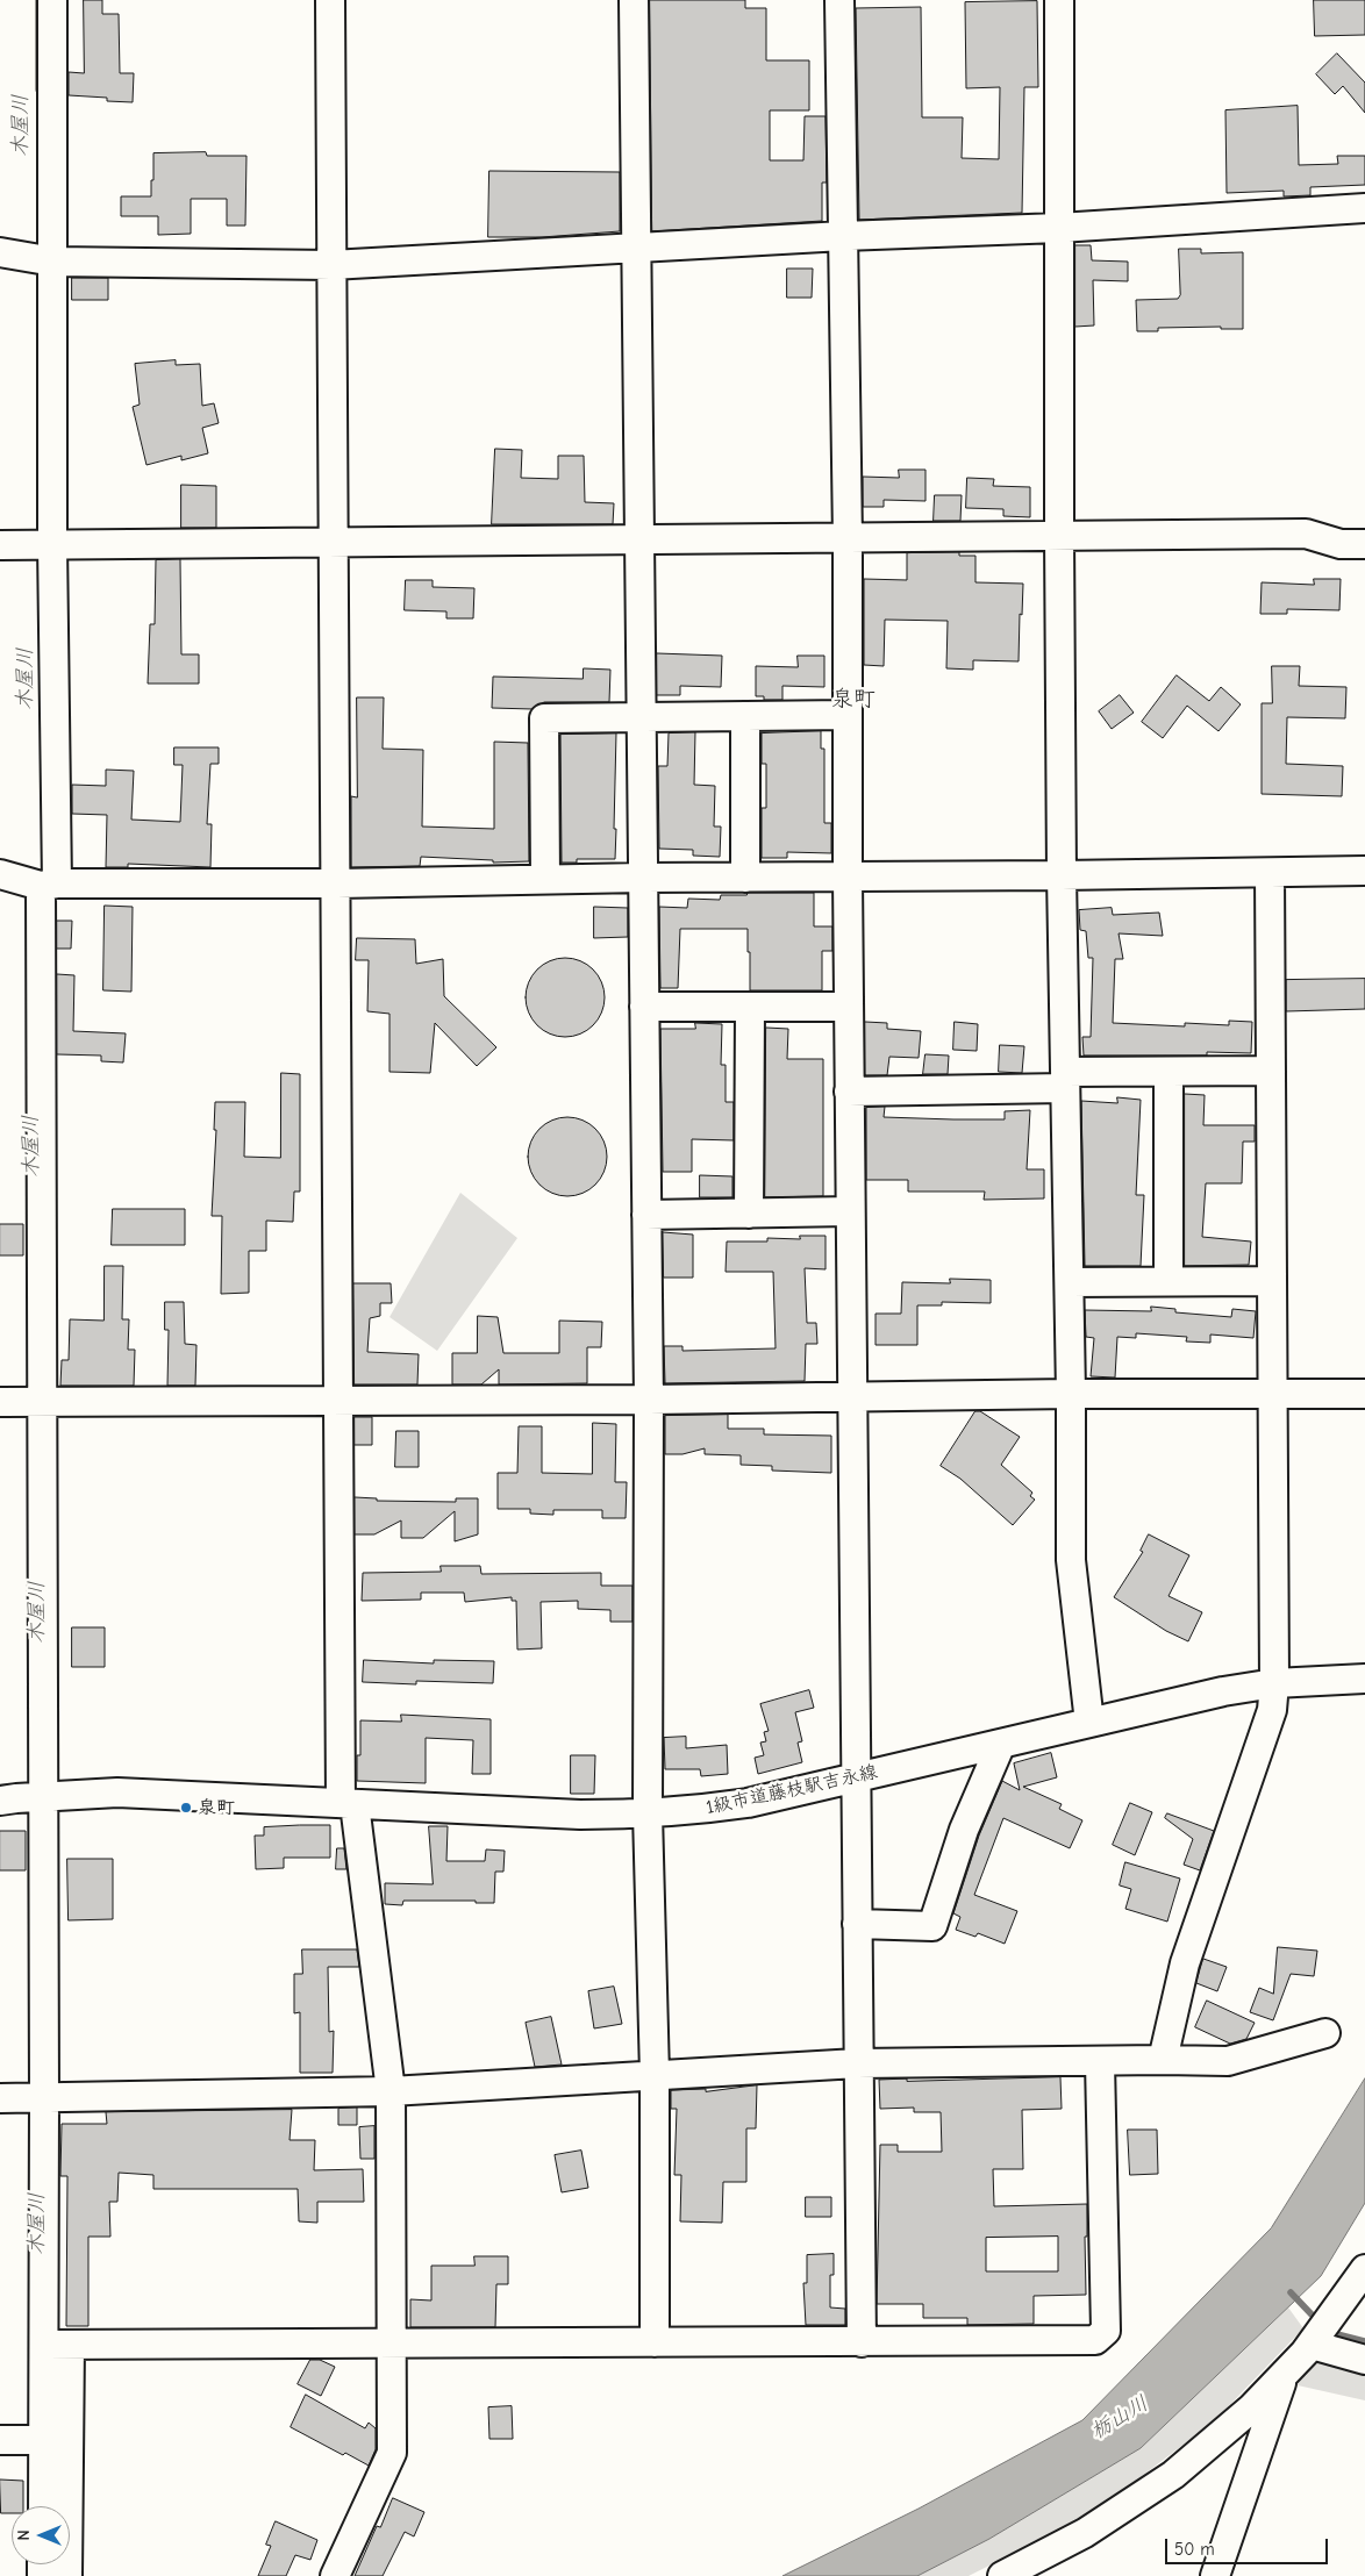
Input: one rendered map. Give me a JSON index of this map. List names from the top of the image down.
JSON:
{
  "streets": {
    "street": ["1級市道藤枝駅吉永線"]
  },
  "districts": ["泉町"],
  "water": ["木屋川", "栃山川"],
  "places": ["泉町"],
  "scale_bar": "50 m",
  "north": "left"
}
